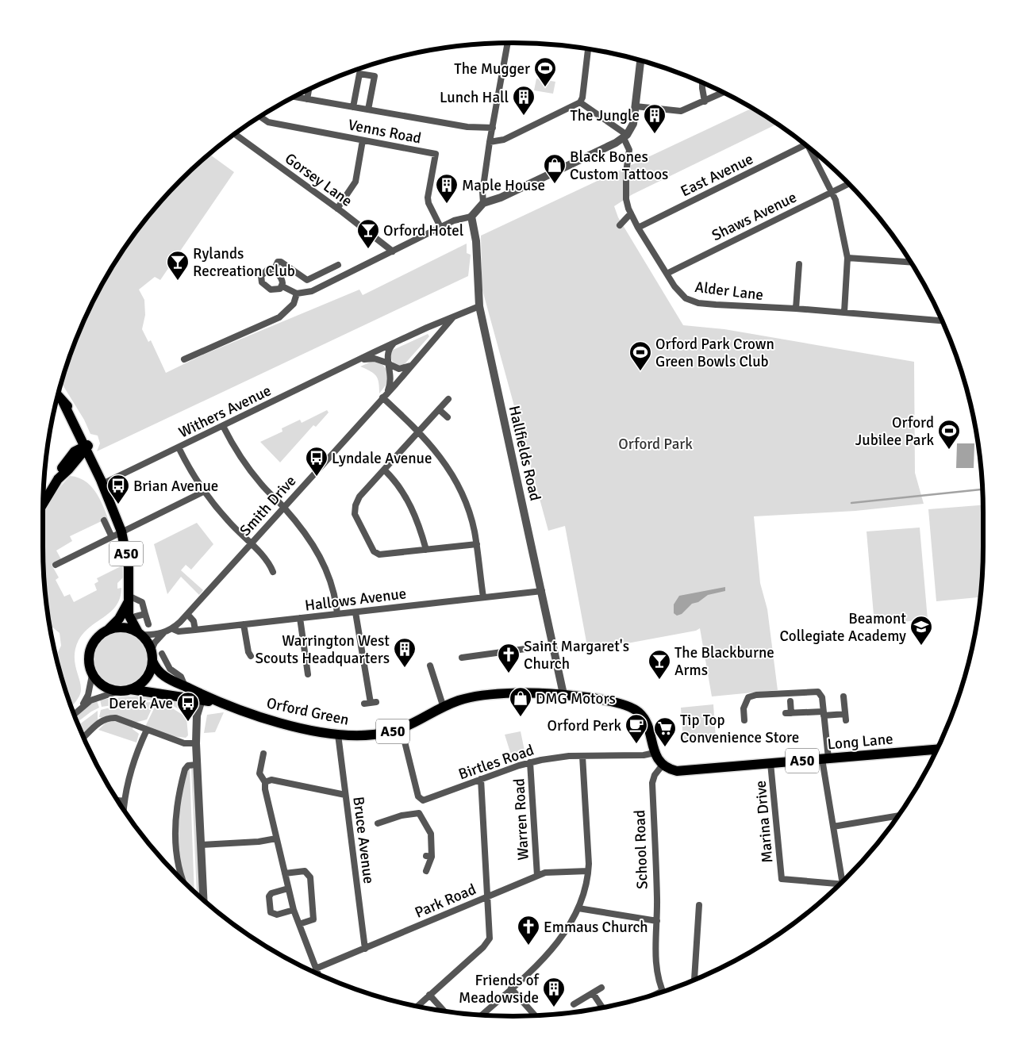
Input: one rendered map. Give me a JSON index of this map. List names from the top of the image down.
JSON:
{
  "streets": {
    "main road": ["A50", "Orford Green", "Long Lane"],
    "street": [
      "Venns Road",
      "East Avenue",
      "Gorsey Lane",
      "Shaws Avenue",
      "Alder Lane",
      "Withers Avenue",
      "Hallfields Road",
      "Smith Drive",
      "Hallows Avenue",
      "Birtles Road",
      "Warren Road",
      "Marina Drive",
      "Bruce Avenue",
      "School Road",
      "Park Road"
    ]
  },
  "crossings": [
    ["East Avenue", "Alder Lane"],
    ["Shaws Avenue", "Alder Lane"],
    ["Withers Avenue", "Hallfields Road"],
    ["Withers Avenue", "Smith Drive"],
    ["Withers Avenue", "A50"],
    ["Hallfields Road", "Hallows Avenue"],
    ["Hallfields Road", "Orford Green"],
    ["Smith Drive", "A50"],
    ["Smith Drive", "Hallows Avenue"],
    ["Smith Drive", "Orford Green"],
    ["A50", "Orford Green"],
    ["A50", "Long Lane"],
    ["A50", "Birtles Road"],
    ["A50", "School Road"],
    ["Orford Green", "Birtles Road"],
    ["Orford Green", "Bruce Avenue"],
    ["Long Lane", "Marina Drive"],
    ["Long Lane", "School Road"],
    ["Birtles Road", "Warren Road"],
    ["Warren Road", "Park Road"],
    ["Bruce Avenue", "Park Road"]
  ],
  "parks": ["Orford Park"],
  "places": {
    "sports": ["The Mugger", "Orford Park Crown Green Bowls Club", "Orford Jubilee Park"],
    "building": [
      "Lunch Hall",
      "The Jungle",
      "Maple House",
      "Warrington West Scouts Headquarters",
      "Friends of Meadowside"
    ],
    "shop": ["Black Bones Custom Tattoos", "DMG Motors"],
    "bar": ["Orford Hotel", "Rylands Recreation Club", "The Blackburne Arms"],
    "bus stop": ["Lyndale Avenue", "Brian Avenue", "Derek Ave"],
    "school or university": ["Beamont Collegiate Academy"],
    "church": ["Saint Margaret's Church", "Emmaus Church"],
    "cafe": ["Orford Perk"],
    "supermarket": ["Tip Top Convenience Store"]
  }
}
